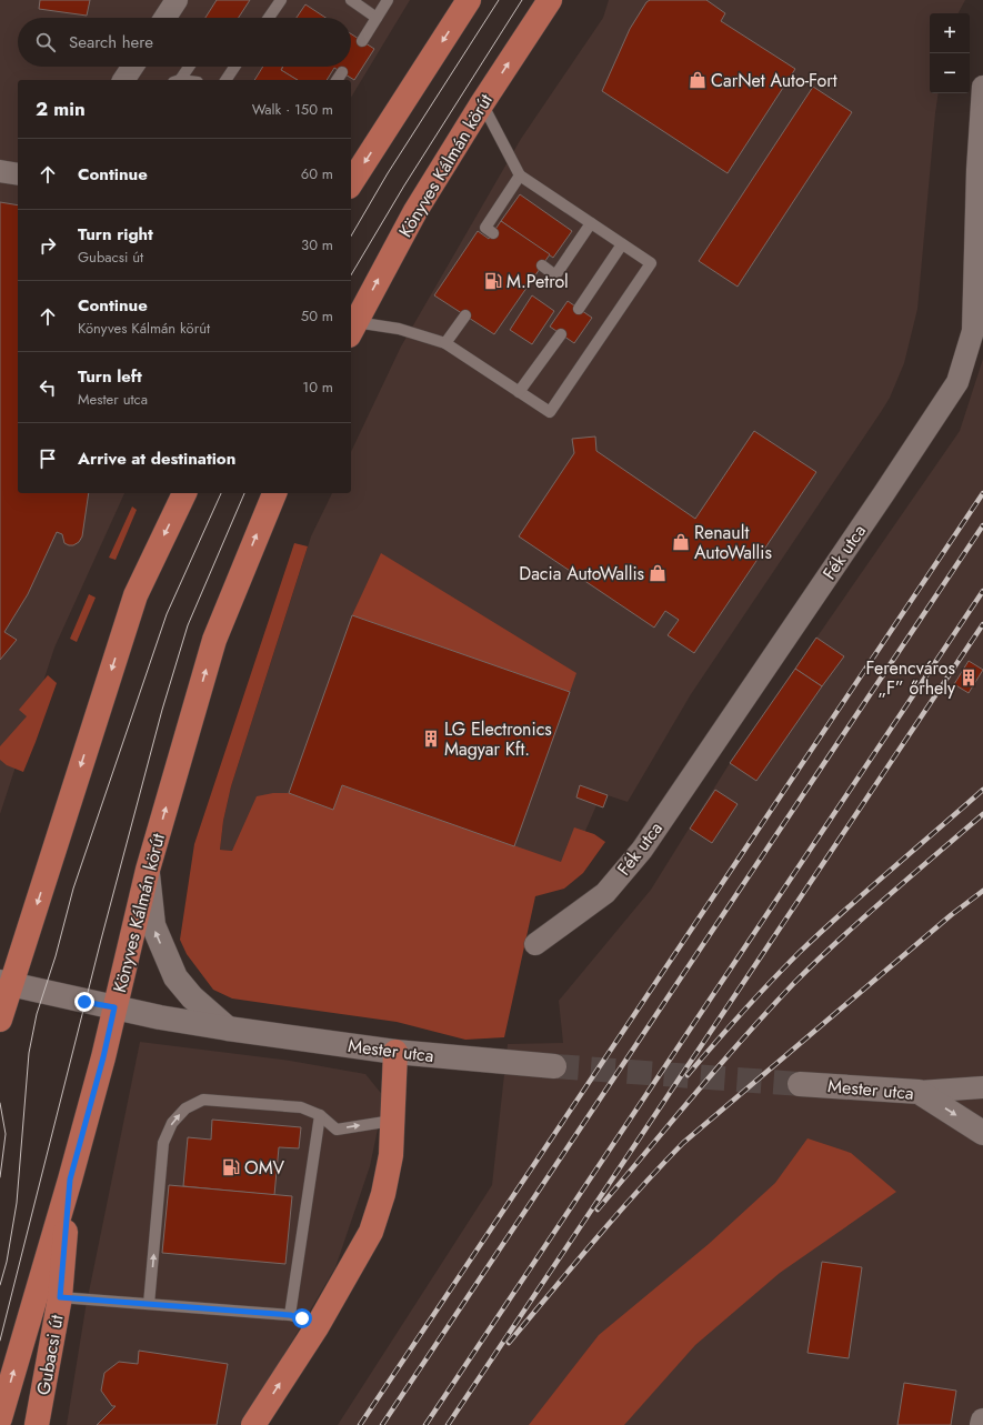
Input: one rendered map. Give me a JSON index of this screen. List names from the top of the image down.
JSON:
{
  "streets": {
    "main road": ["Könyves Kálmán körút", "Gubacsi út"],
    "street": ["Fék utca", "Mester utca"]
  },
  "crossings": [
    ["Könyves Kálmán körút", "Mester utca"],
    ["Könyves Kálmán körút", "Gubacsi út"]
  ],
  "places": {
    "shop": ["CarNet Auto-Fort", "Renault AutoWallis", "Dacia AutoWallis"],
    "fuel station": ["M.Petrol", "OMV"],
    "building": ["Ferencváros „F” őrhely", "LG Electronics Magyar Kft."]
  },
  "page": {
    "map_buttons": ["+", "−"],
    "search": "Search here",
    "heading": ["2 min", "Walk · 150 m"],
    "list": [
      ["Continue", "60 m"],
      ["Turn right", "Gubacsi út", "30 m"],
      ["Continue", "Könyves Kálmán körút", "50 m"],
      ["Turn left", "Mester utca", "10 m"],
      "Arrive at destination"
    ]
  }
}
